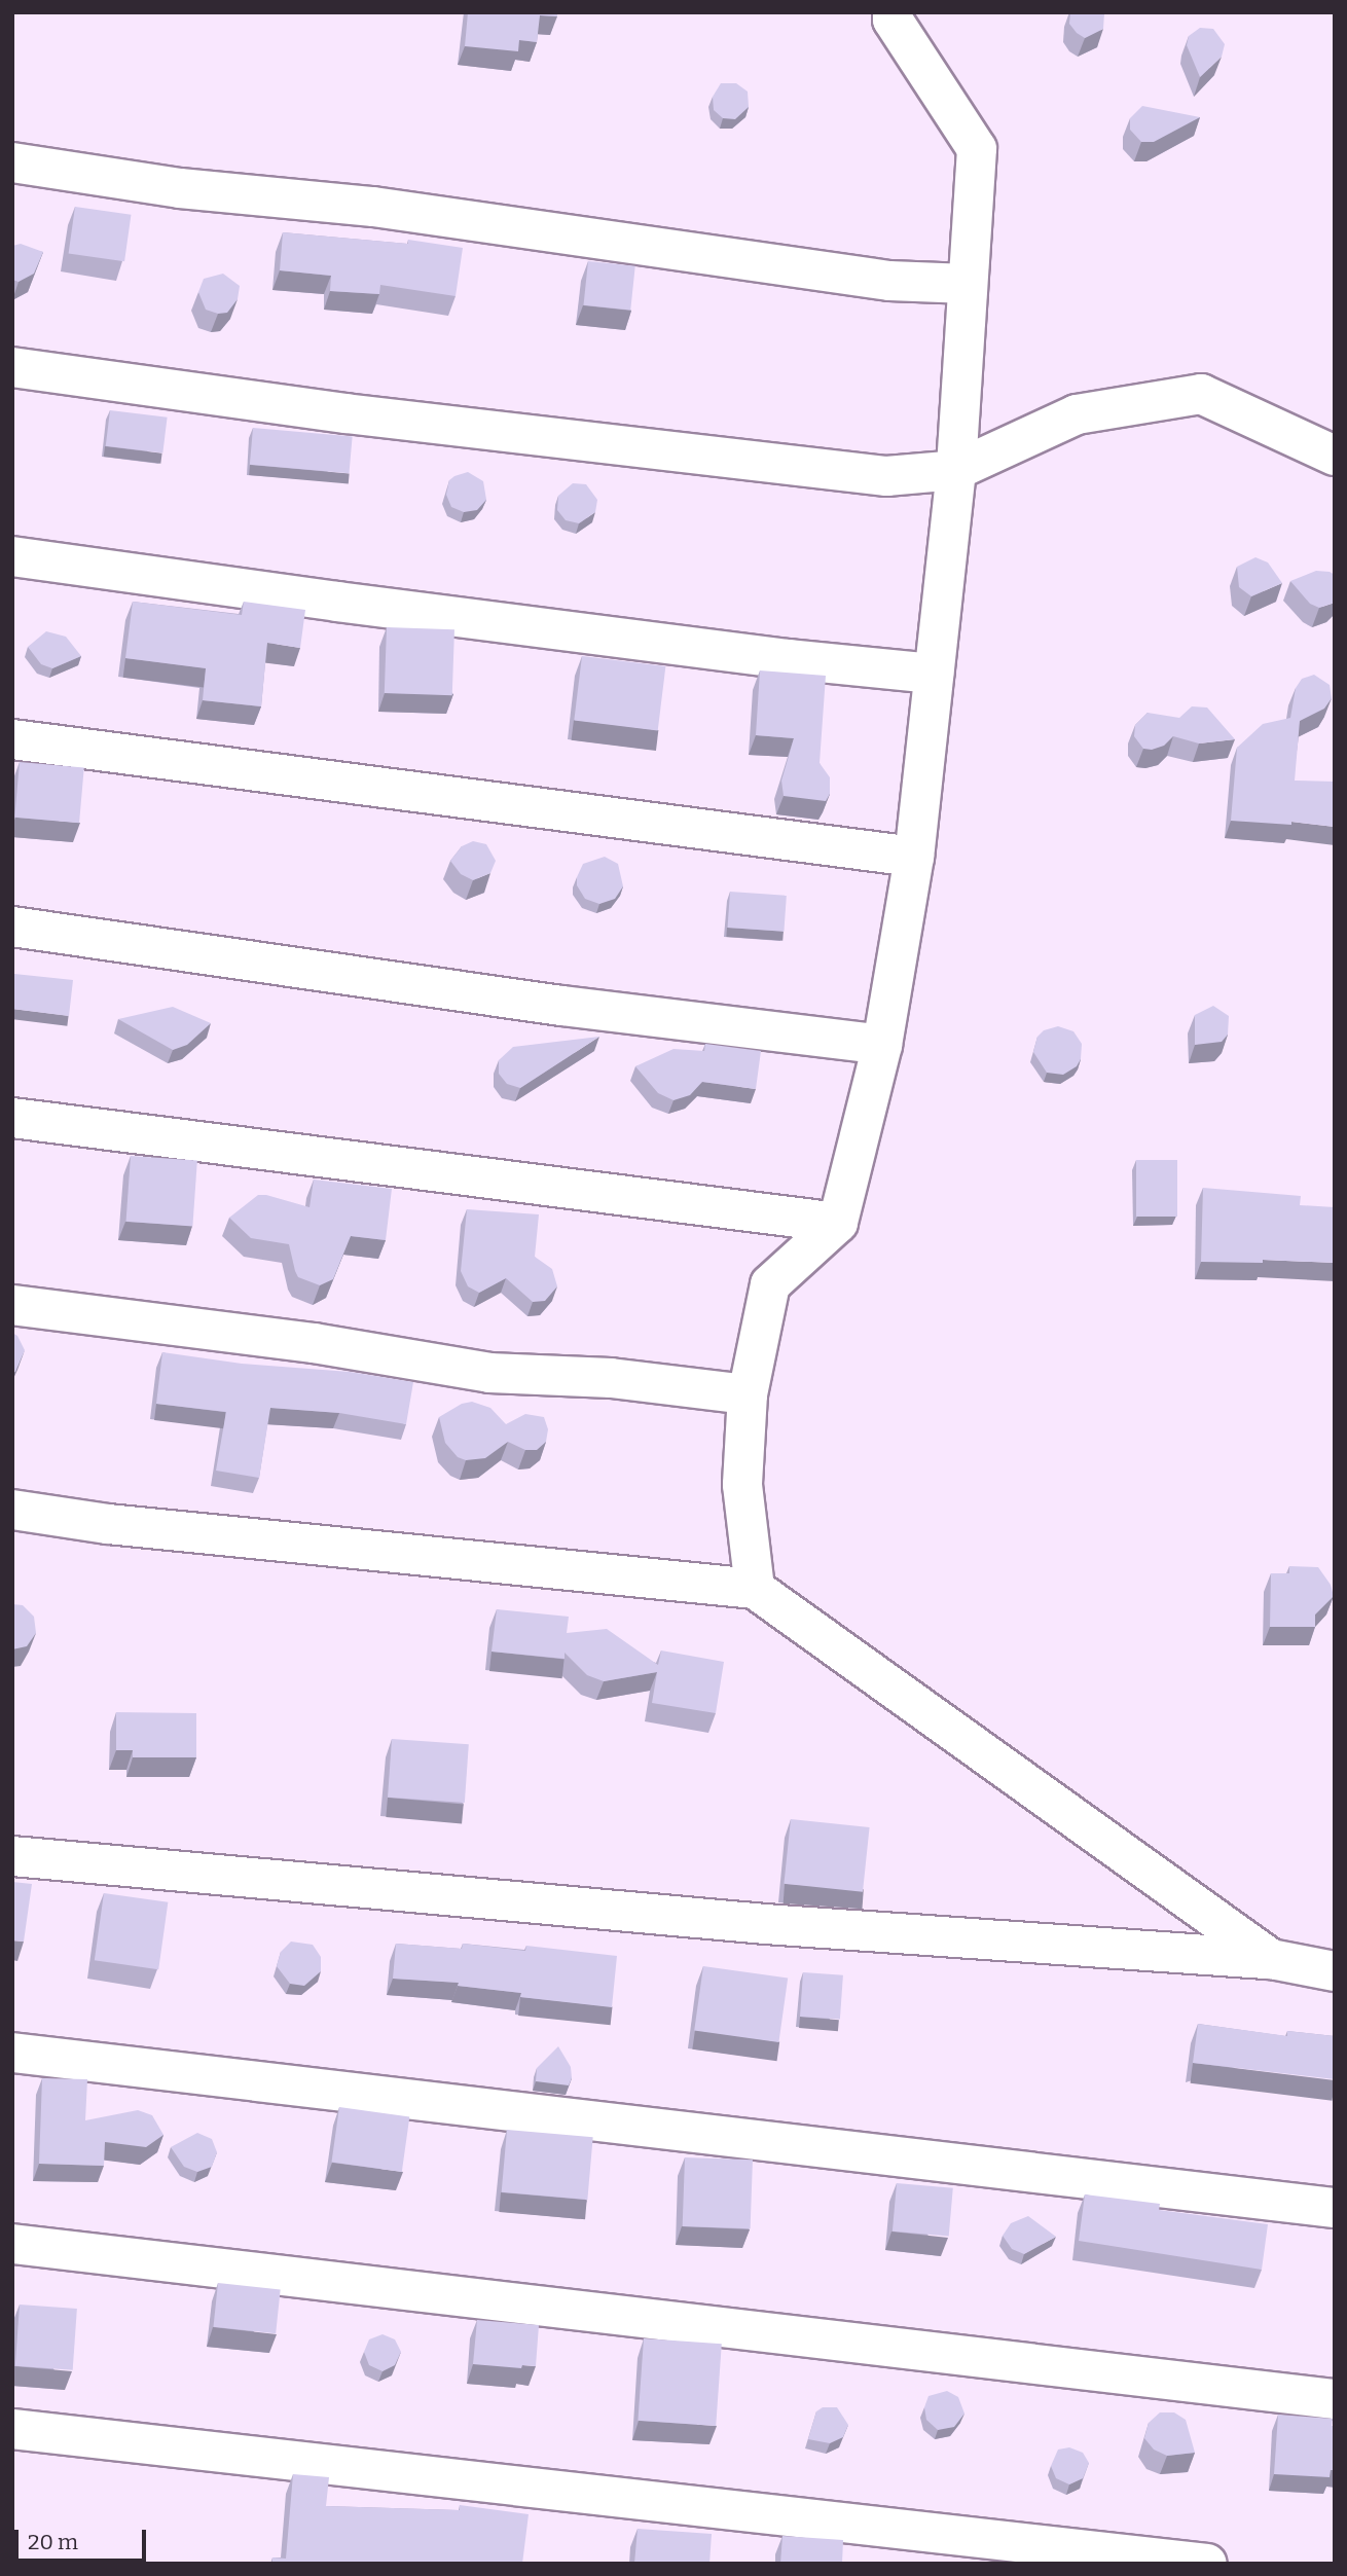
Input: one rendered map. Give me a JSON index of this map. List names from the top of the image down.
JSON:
{
  "scale_bar": "20 m"
}
